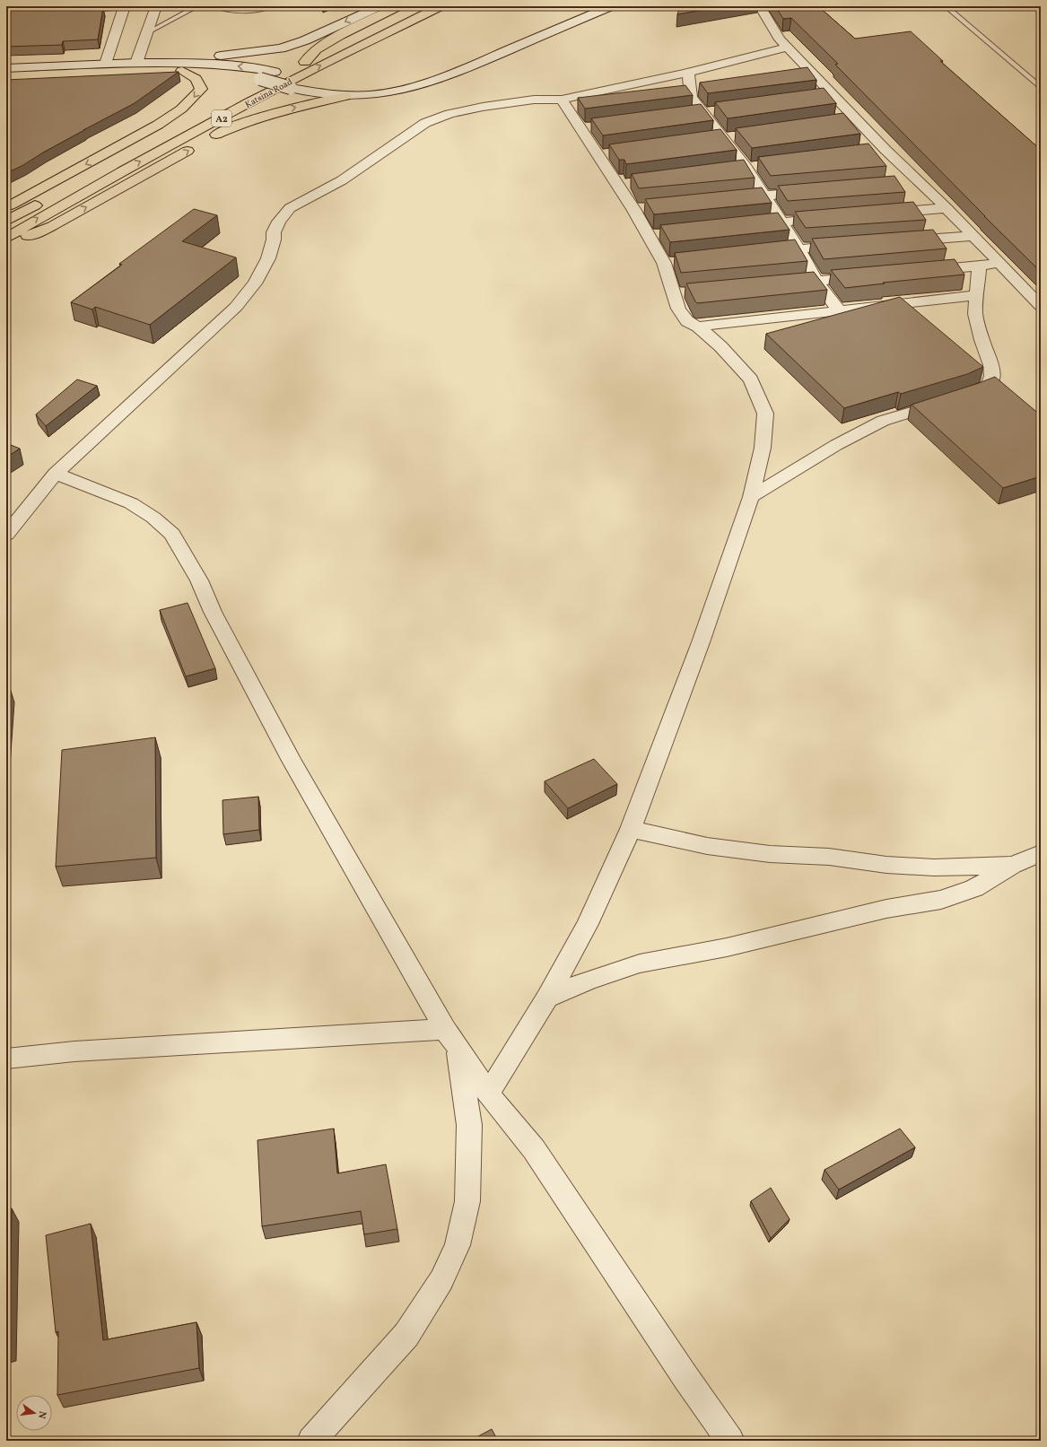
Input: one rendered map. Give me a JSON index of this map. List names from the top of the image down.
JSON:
{
  "streets": {
    "highway": ["Katsina Road", "A2"]
  },
  "north": "right"
}
